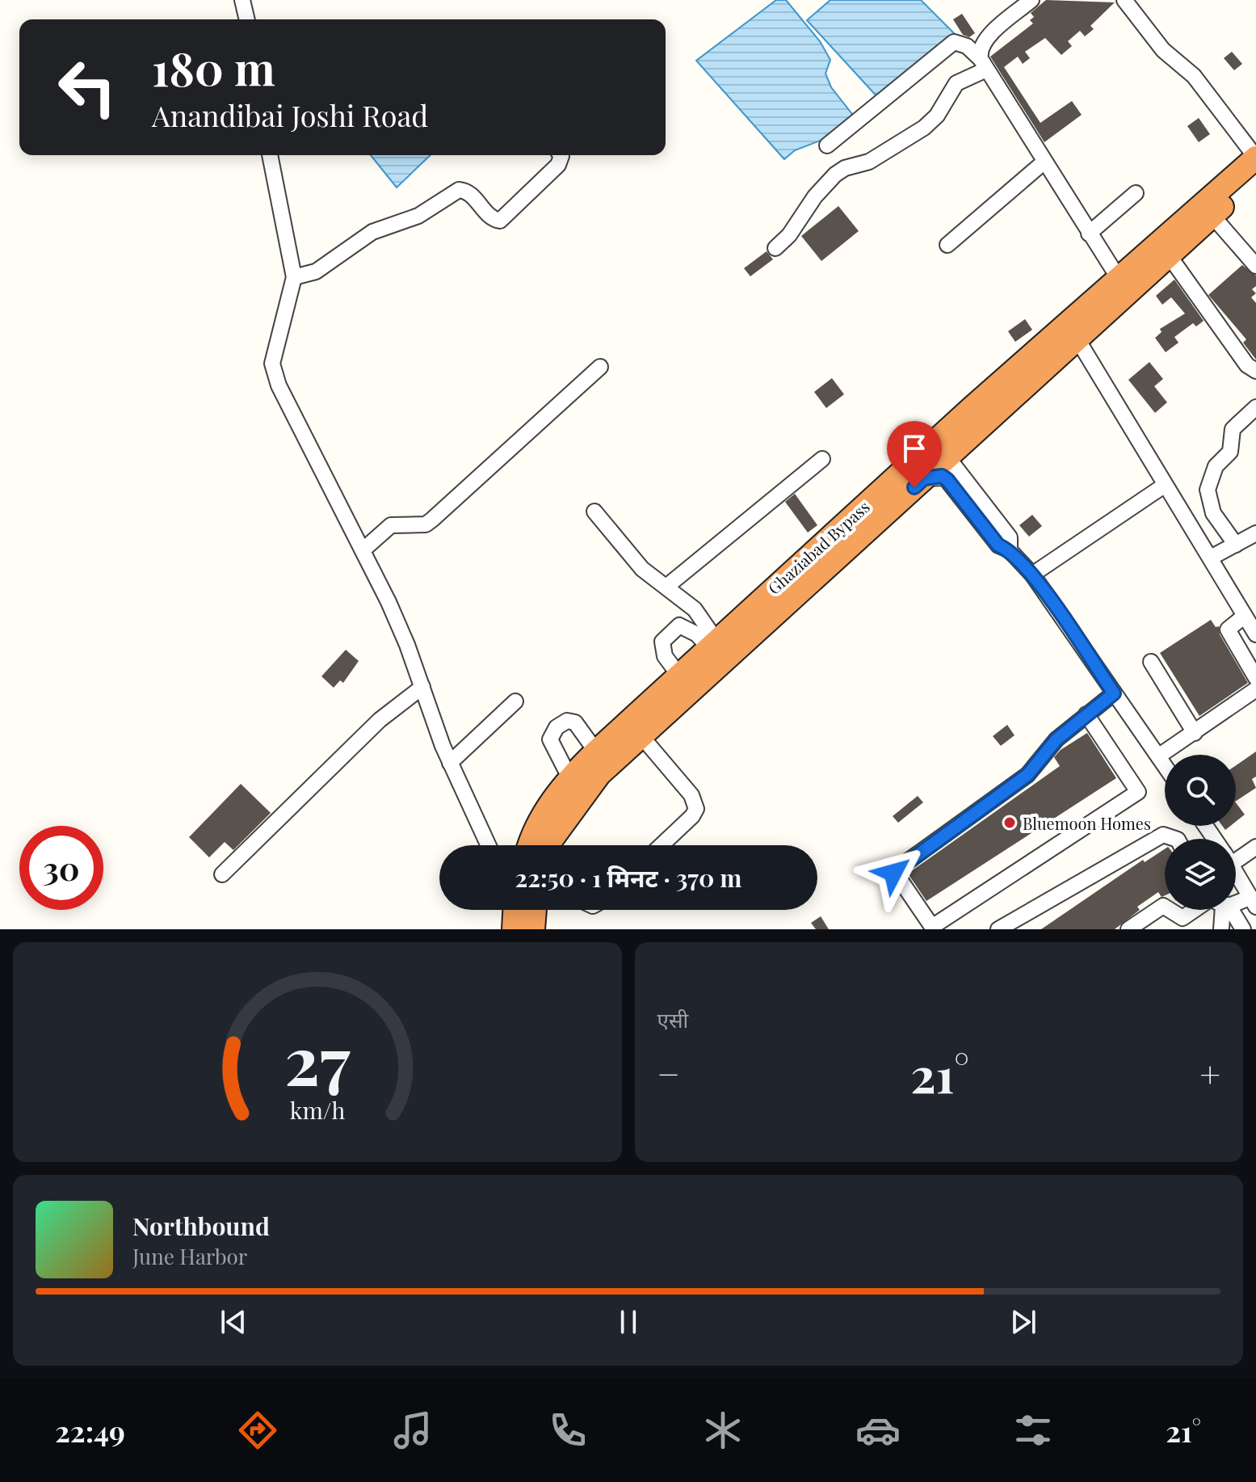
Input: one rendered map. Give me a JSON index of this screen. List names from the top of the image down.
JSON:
{
  "streets": {
    "highway": ["Ghaziabad Bypass"]
  },
  "places": ["Bluemoon Homes"],
  "page": {
    "turn": ["180 m", "Anandibai Joshi Road"],
    "limit": "30",
    "trip": "22:50 · 1 मिनट · 370 m",
    "tile": "एसी",
    "heat": ["−", "21°", "+"],
    "song": ["Northbound", "June Harbor"],
    "tabs": ["22:49", "21°"],
    "gauge": ["27", "km/h"]
  }
}
